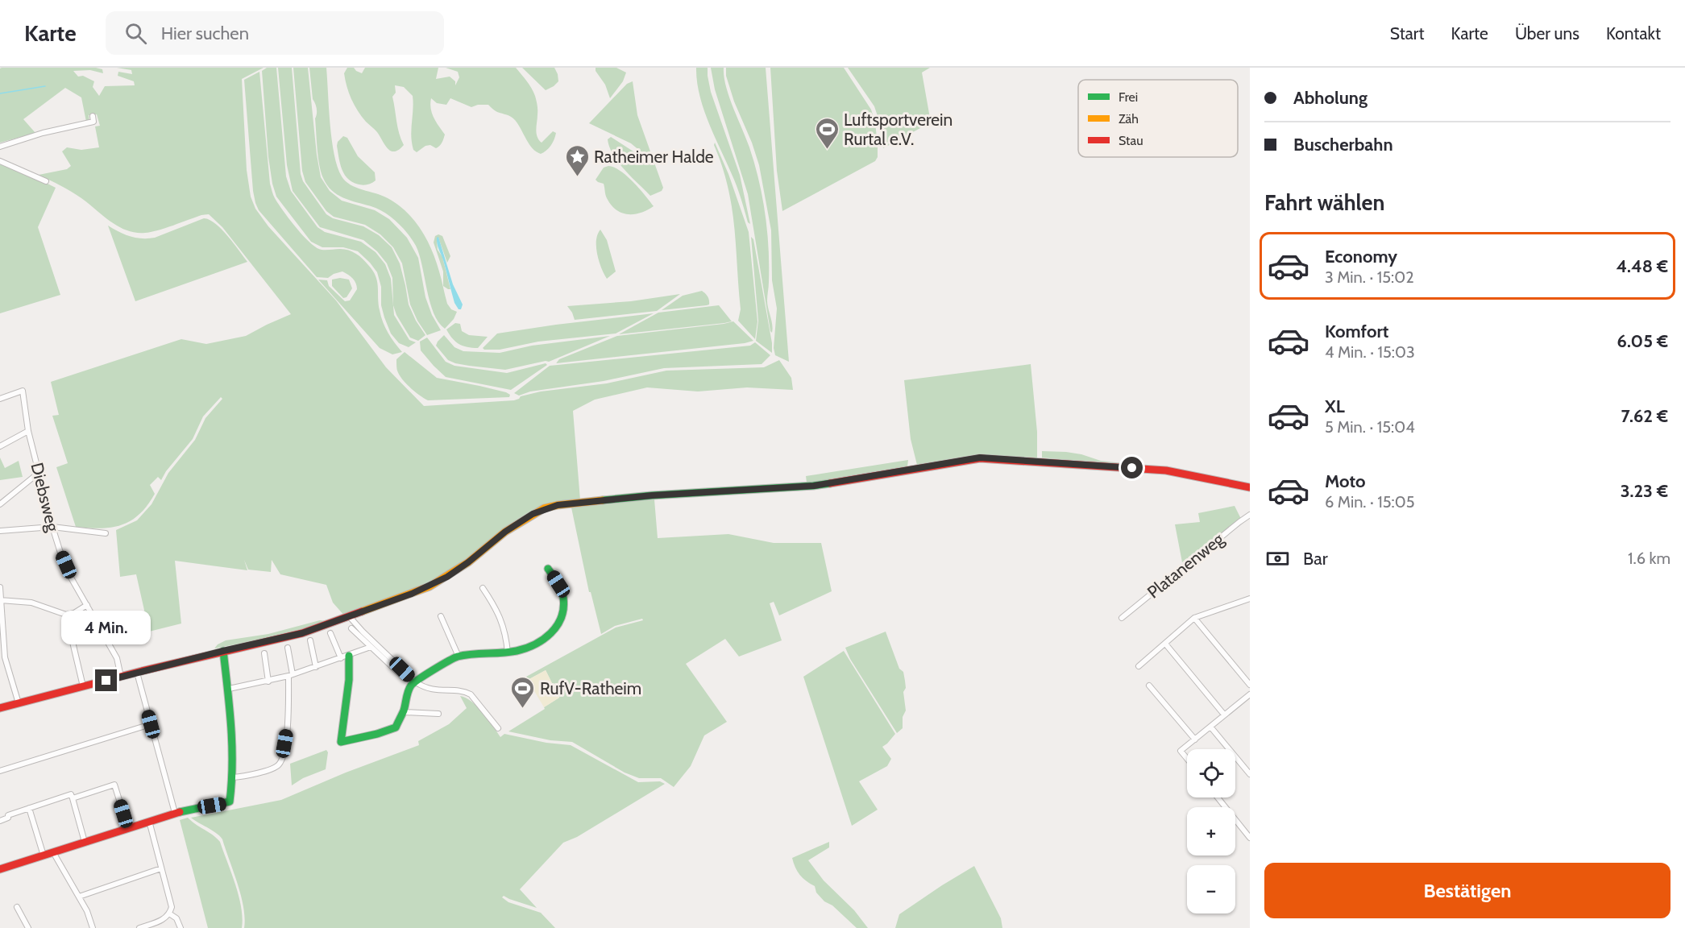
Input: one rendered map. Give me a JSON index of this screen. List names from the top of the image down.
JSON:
{
  "streets": {
    "street": ["Diebsweg", "Platanenweg"]
  },
  "places": {
    "sports": ["Luftsportverein Rurtal e.V.", "RufV-Ratheim"],
    "place": ["Ratheimer Halde"]
  },
  "legend": ["Frei", "Zäh", "Stau"],
  "page": {
    "header": "Karte",
    "search": "Hier suchen",
    "nav": [
      "Start",
      "Karte",
      "Über uns",
      "Kontakt"
    ],
    "banner": ["Abholung", "Buscherbahn"],
    "heading": "Fahrt wählen",
    "list": [
      {
        "name": "Economy",
        "note": "3 Min. · 15:02",
        "value": "4.48 €"
      },
      {
        "name": "Komfort",
        "note": "4 Min. · 15:03",
        "value": "6.05 €"
      },
      {
        "name": "XL",
        "note": "5 Min. · 15:04",
        "value": "7.62 €"
      },
      {
        "name": "Moto",
        "note": "6 Min. · 15:05",
        "value": "3.23 €"
      }
    ],
    "pay": ["Bar", "1.6 km"],
    "bubble": "4 Min.",
    "map_buttons": ["+", "−"],
    "buttons": "Bestätigen"
  }
}
